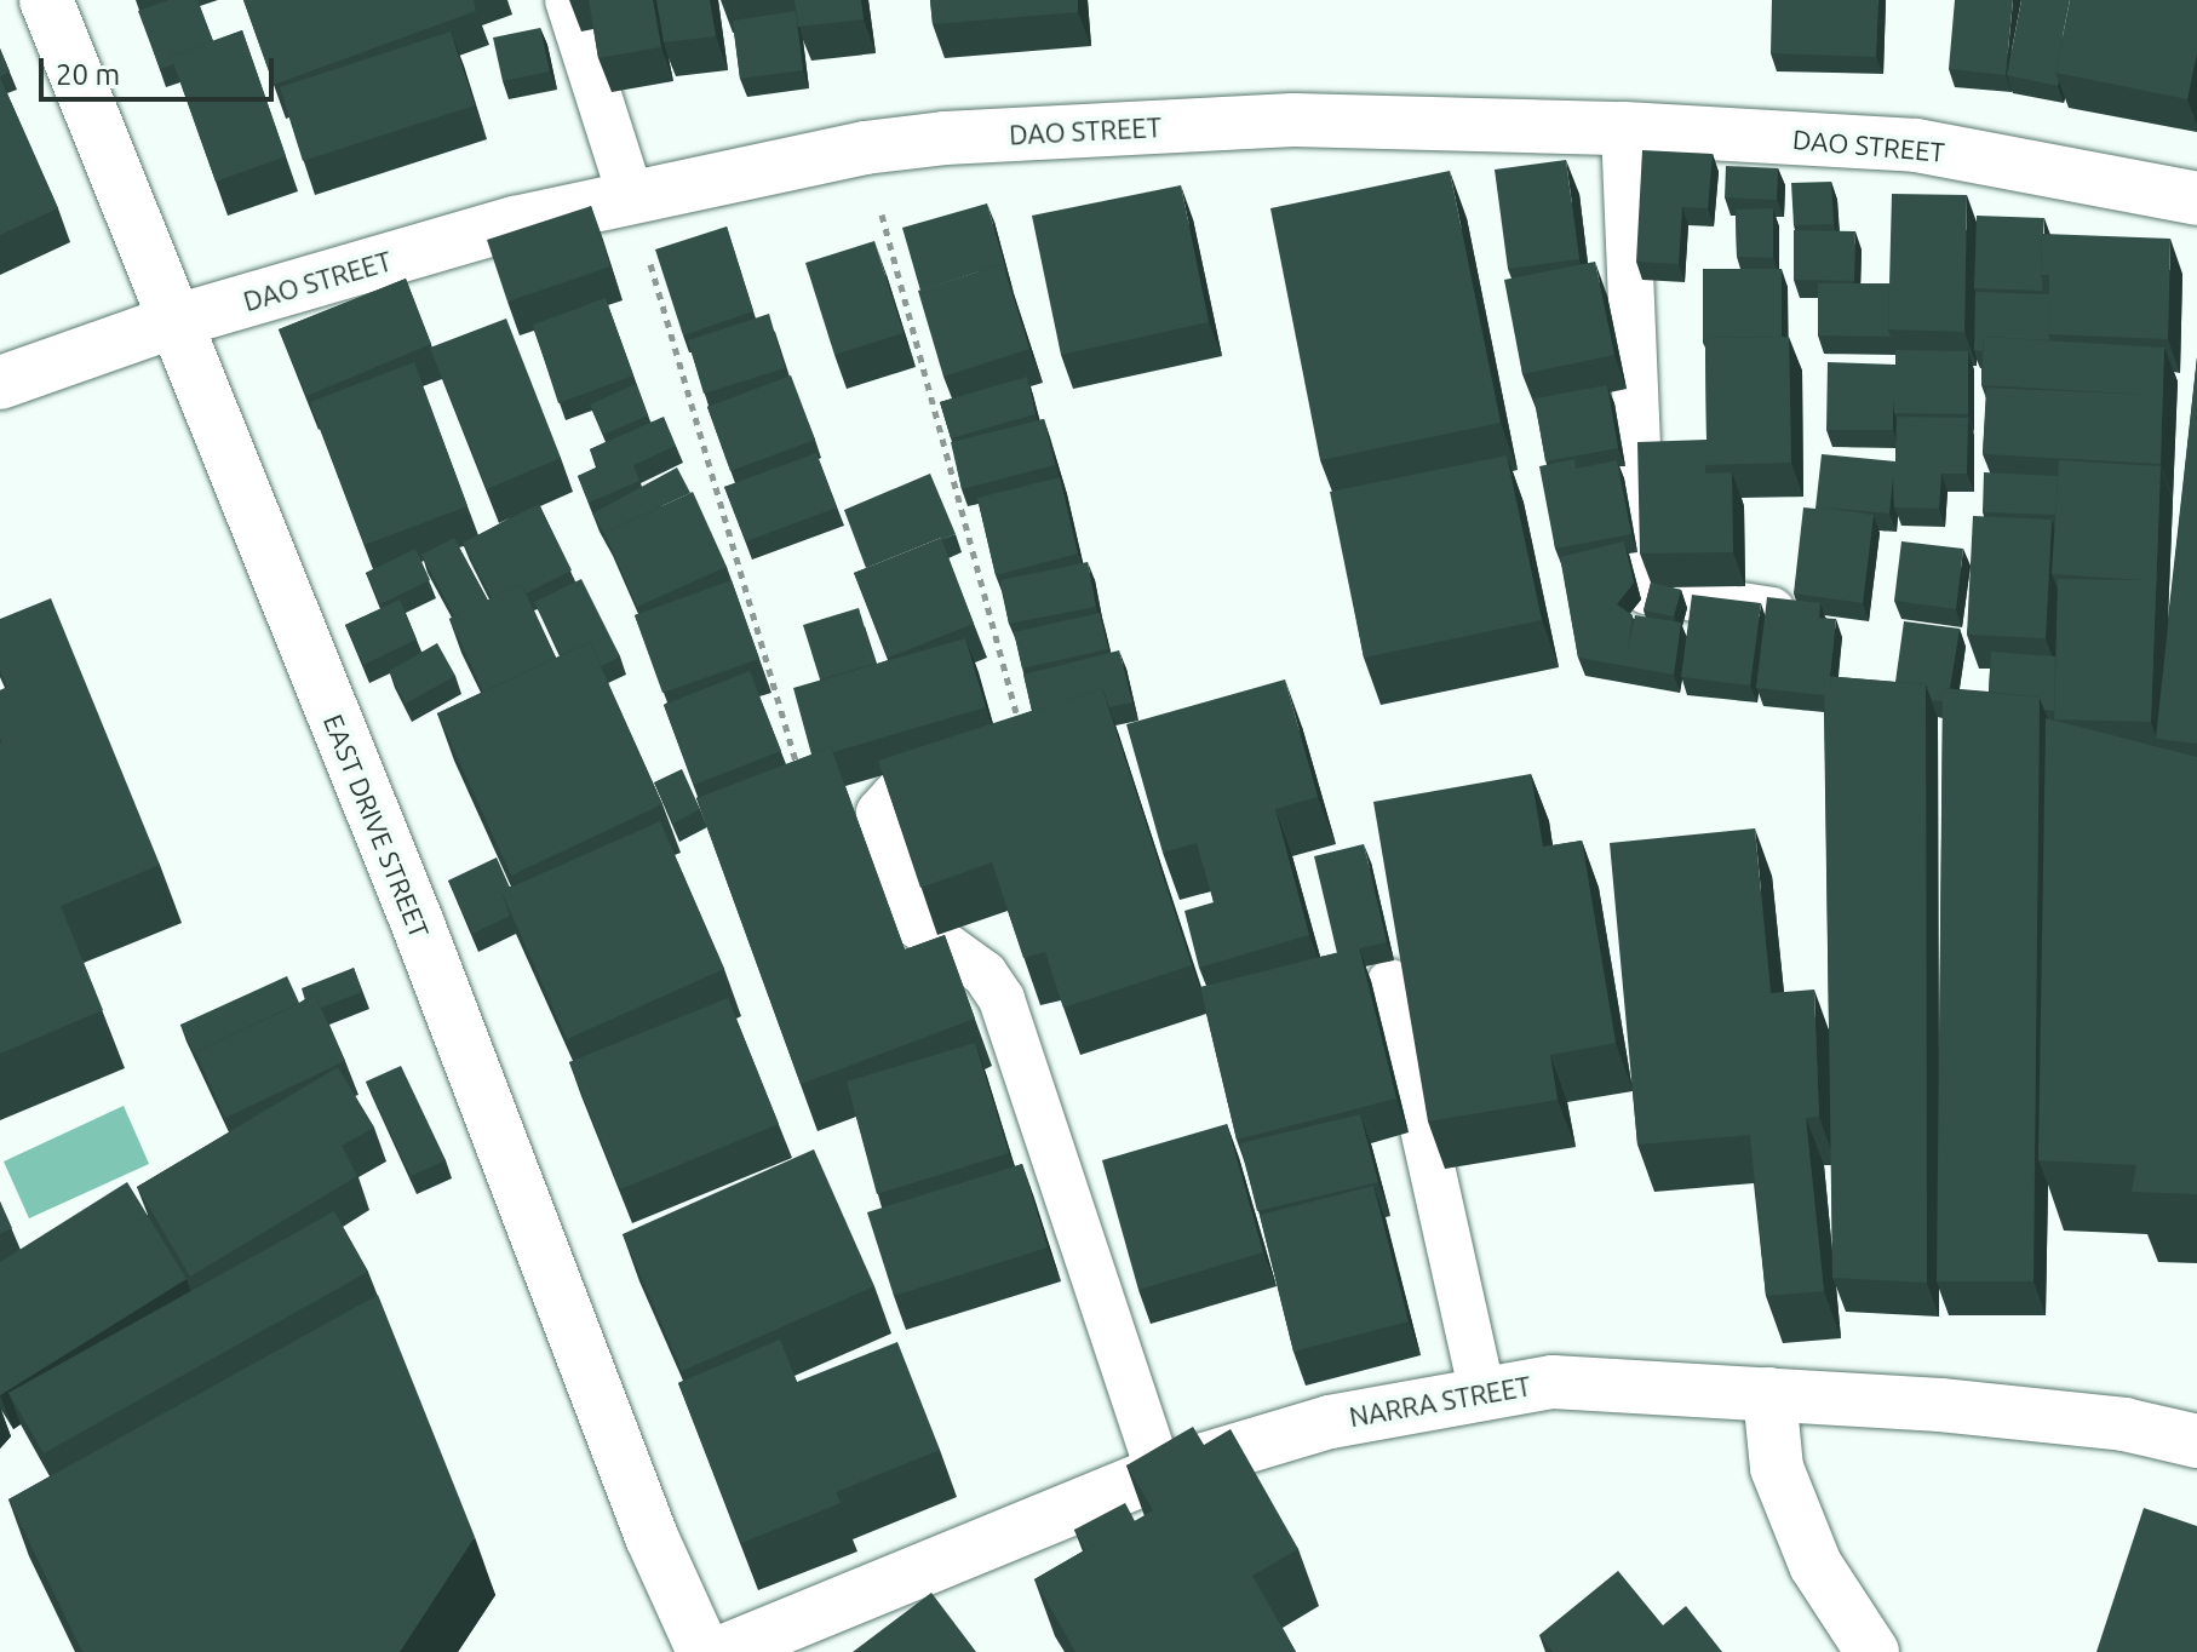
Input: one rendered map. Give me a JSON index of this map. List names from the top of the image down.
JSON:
{
  "streets": {
    "street": ["DAO STREET", "EAST DRIVE STREET", "NARRA STREET"]
  },
  "crossings": [
    ["DAO STREET", "EAST DRIVE STREET"]
  ],
  "scale_bar": "20 m"
}
